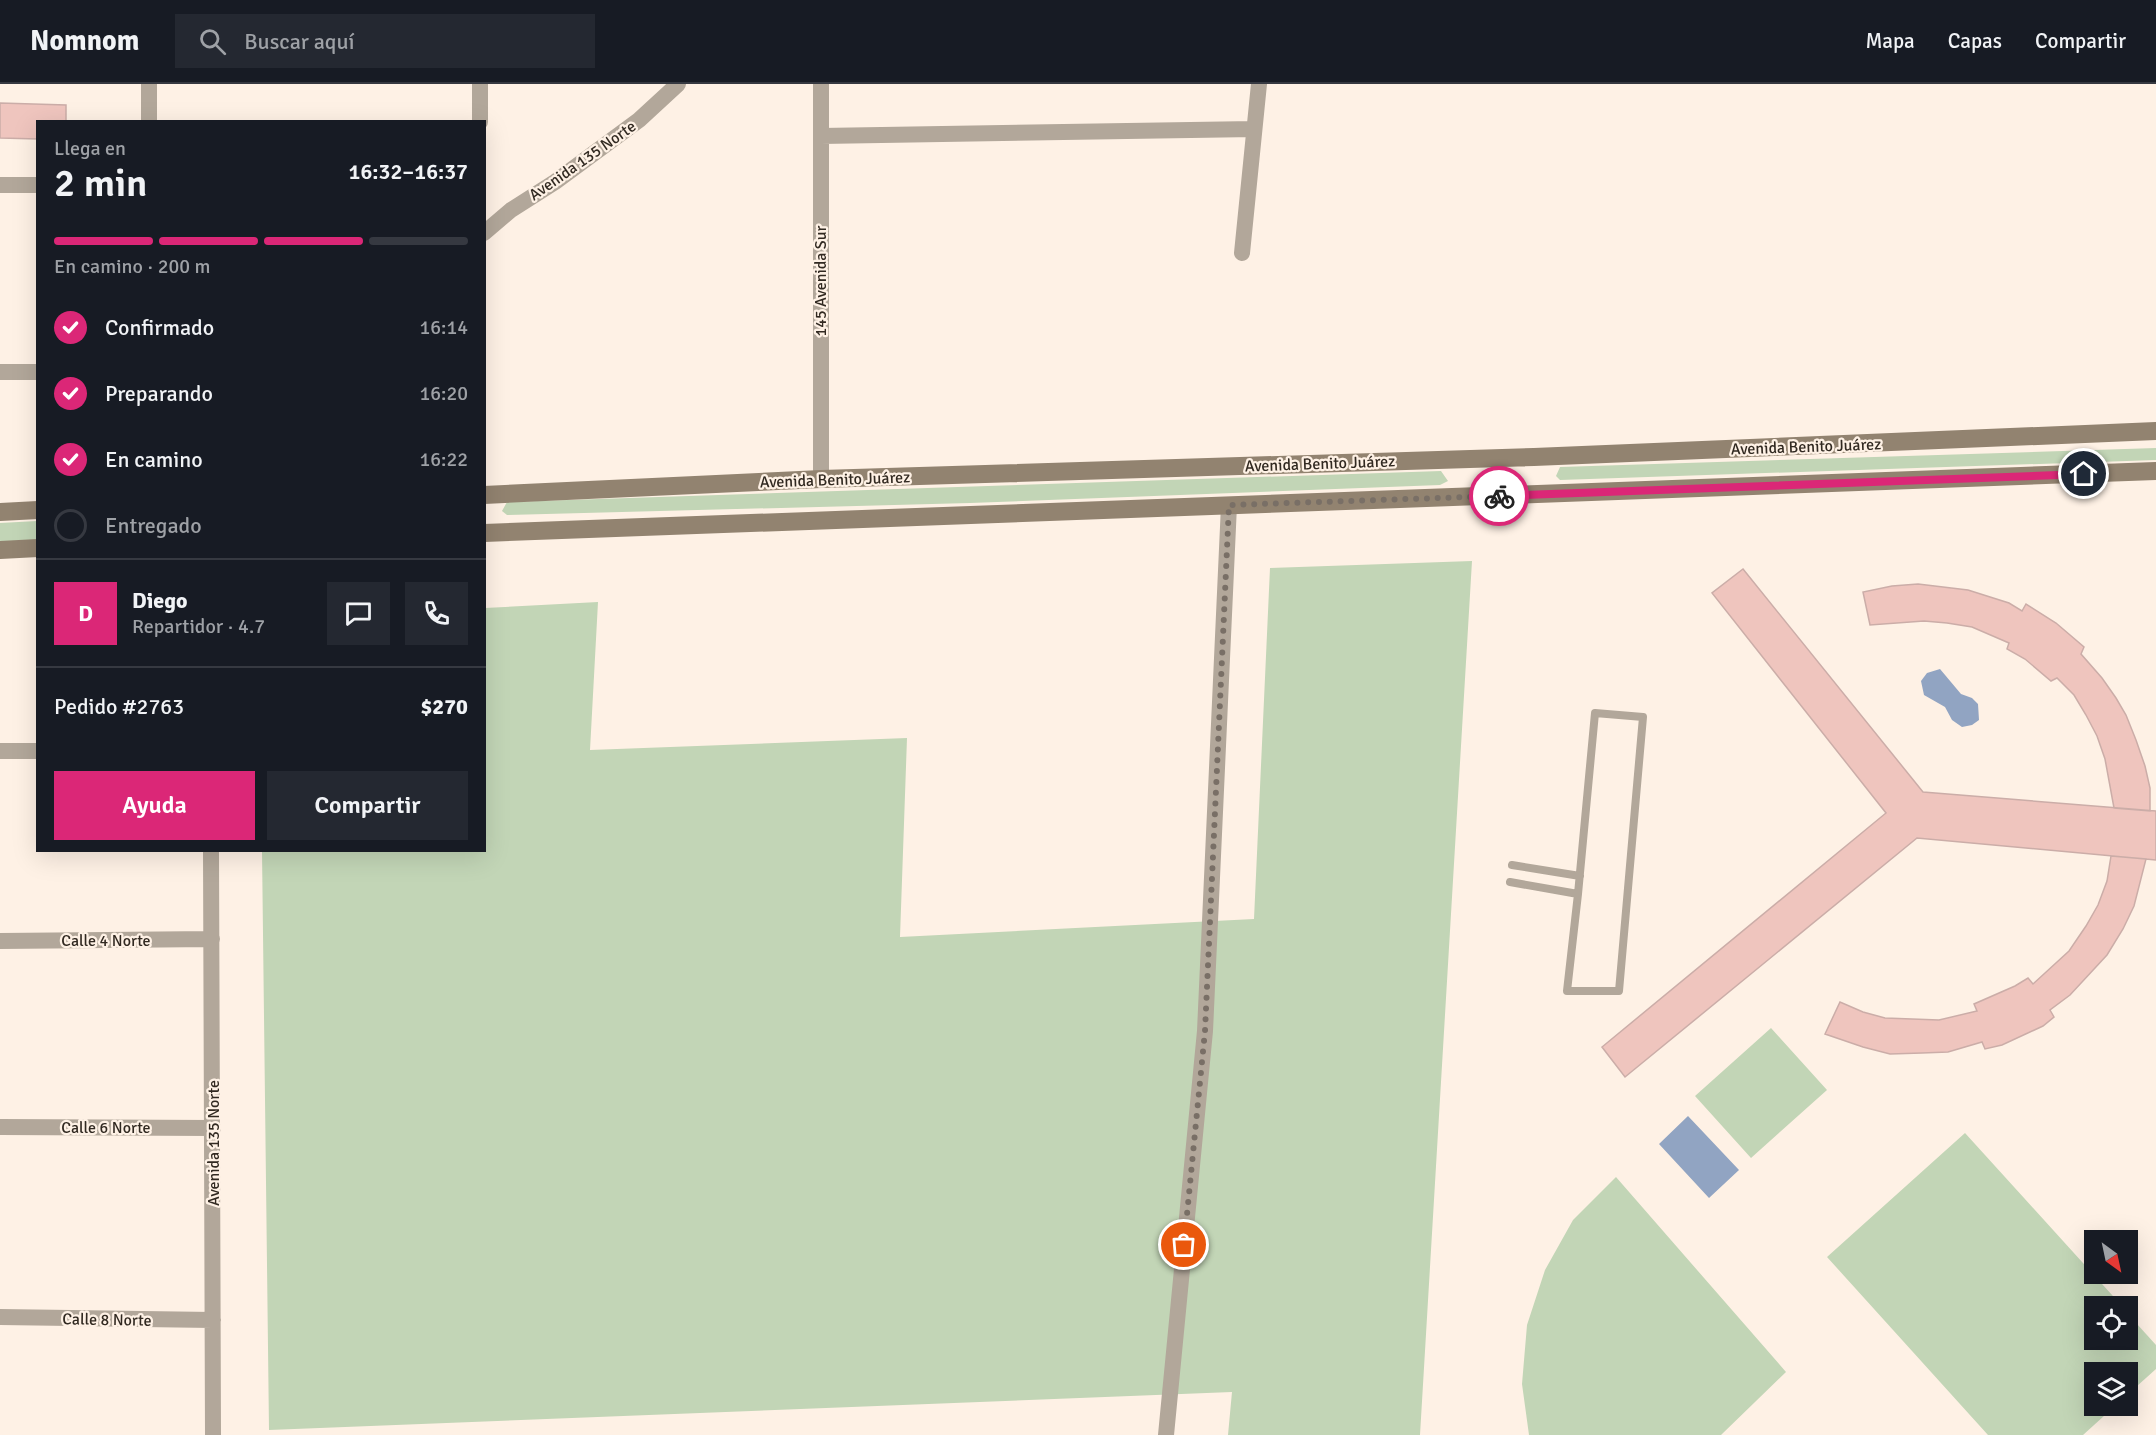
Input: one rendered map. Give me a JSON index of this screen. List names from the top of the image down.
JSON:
{
  "streets": {
    "main road": ["Avenida Benito Juárez"],
    "street": [
      "Avenida 135 Norte",
      "145 Avenida Sur",
      "Calle 4 Norte",
      "Calle 6 Norte",
      "Calle 8 Norte"
    ]
  },
  "crossings": [
    ["Avenida 135 Norte", "Calle 4 Norte"],
    ["Avenida 135 Norte", "Calle 6 Norte"],
    ["Avenida 135 Norte", "Calle 8 Norte"],
    ["145 Avenida Sur", "Avenida Benito Juárez"]
  ],
  "north": "bottom right",
  "page": {
    "header": "Nomnom",
    "search": "Buscar aquí",
    "nav": ["Mapa", "Capas", "Compartir"],
    "heading": ["2 min", "Llega en", "16:32–16:37"],
    "panel": [
      "Diego",
      "Repartidor · 4.7",
      "Pedido #2763",
      "$270"
    ],
    "bar": "En camino · 200 m",
    "list": [
      ["Confirmado", "16:14"],
      ["Preparando", "16:20"],
      ["En camino", "16:22"],
      "Entregado"
    ],
    "round": "D",
    "buttons": ["Ayuda", "Compartir"]
  }
}
